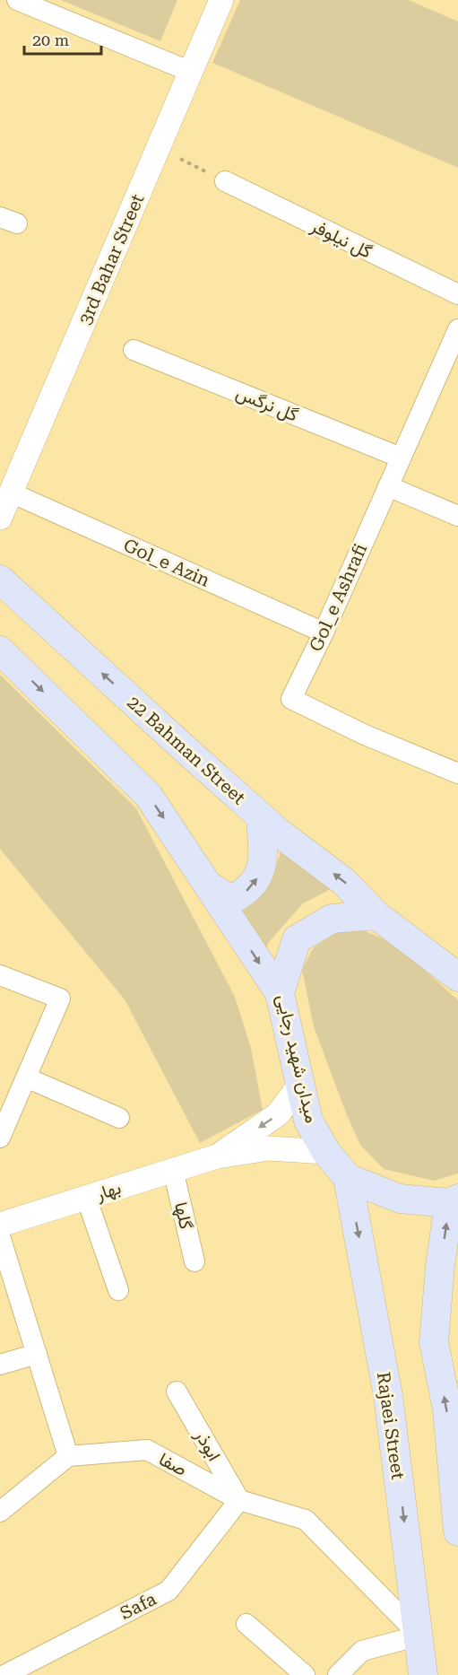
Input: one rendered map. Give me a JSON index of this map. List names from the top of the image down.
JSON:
{
  "streets": {
    "main road": ["22 Bahman Street", "میدان شهید رجایی", "Rajaei Street"],
    "street": [
      "گل نیلوفر",
      "3rd Bahar Street",
      "گل نرگس",
      "Gol_e Azin",
      "Gol_e Ashrafi",
      "بهار",
      "گلها",
      "ابوذر",
      "صفا",
      "Safa"
    ]
  },
  "crossings": [
    ["3rd Bahar Street", "Gol_e Azin"],
    ["گل نرگس", "Gol_e Ashrafi"],
    ["Gol_e Azin", "Gol_e Ashrafi"],
    ["22 Bahman Street", "میدان شهید رجایی"],
    ["میدان شهید رجایی", "Rajaei Street"],
    ["بهار", "گلها"],
    ["Rajaei Street", "صفا"],
    ["ابوذر", "صفا"],
    ["ابوذر", "Safa"],
    ["صفا", "Safa"]
  ],
  "scale_bar": "20 m"
}
